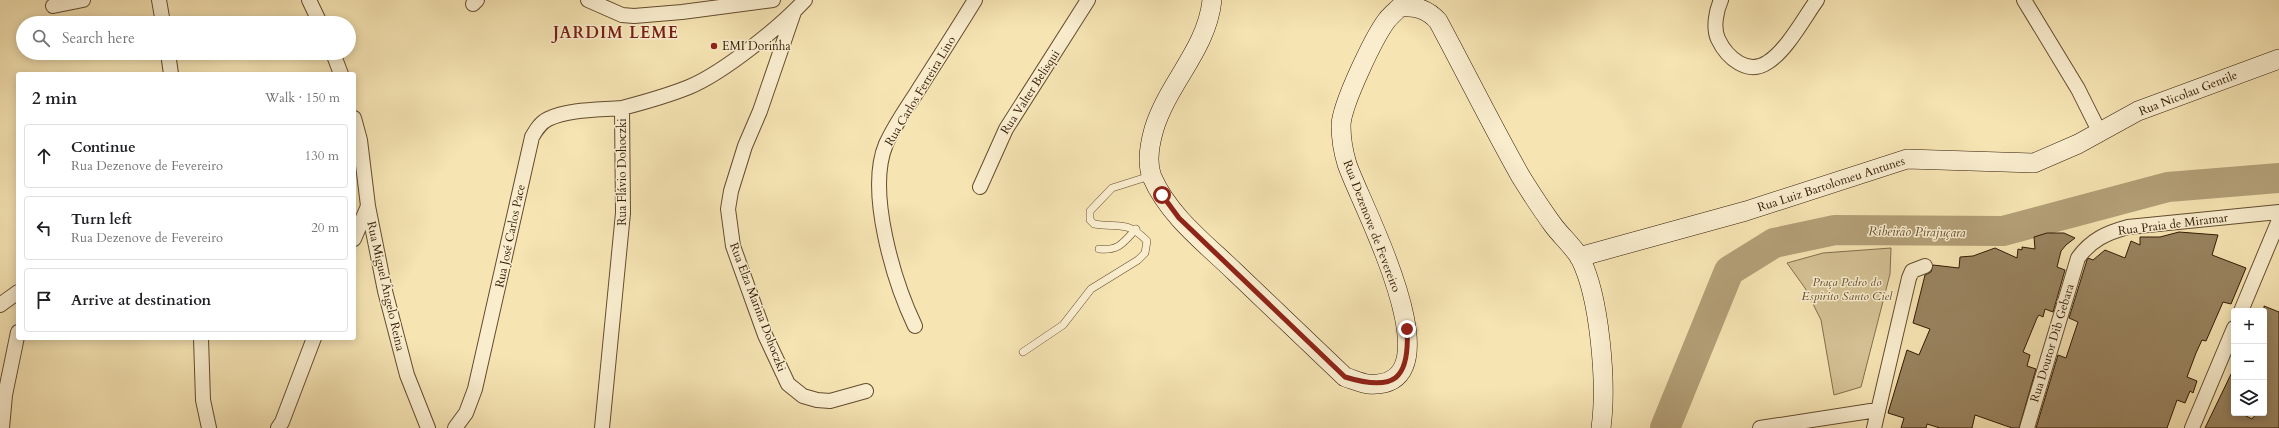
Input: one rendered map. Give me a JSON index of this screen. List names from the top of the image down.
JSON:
{
  "streets": {
    "street": [
      "Rua Carlos Ferreira Lino",
      "Rua Valter Belisqui",
      "Rua Nicolau Gentile",
      "Rua Flávio Dohoczki",
      "Rua Luiz Bartolomeu Antunes",
      "Rua Praia de Miramar",
      "Rua Dezenove de Fevereiro",
      "Rua José Carlos Pace",
      "Rua Miguel Ângelo Reina",
      "Rua Elza Marina Dohoczki",
      "Rua Doutor Dib Gebara"
    ]
  },
  "crossings": [
    ["Rua Nicolau Gentile", "Rua Luiz Bartolomeu Antunes"],
    ["Rua Flávio Dohoczki", "Rua José Carlos Pace"],
    ["Rua Flávio Dohoczki", "Rua Elza Marina Dohoczki"],
    ["Rua Luiz Bartolomeu Antunes", "Rua Dezenove de Fevereiro"],
    ["Rua Praia de Miramar", "Rua Doutor Dib Gebara"]
  ],
  "districts": ["JARDIM LEME"],
  "water": ["Ribeirão Pirajuçara"],
  "parks": ["Praça Pedro do Espirito Santo Ciel"],
  "places": ["EMI Dorinha"],
  "page": {
    "search": "Search here",
    "heading": ["2 min", "Walk · 150 m"],
    "list": [
      ["Continue", "Rua Dezenove de Fevereiro", "130 m"],
      ["Turn left", "Rua Dezenove de Fevereiro", "20 m"],
      "Arrive at destination"
    ],
    "map_buttons": ["+", "−"]
  }
}
